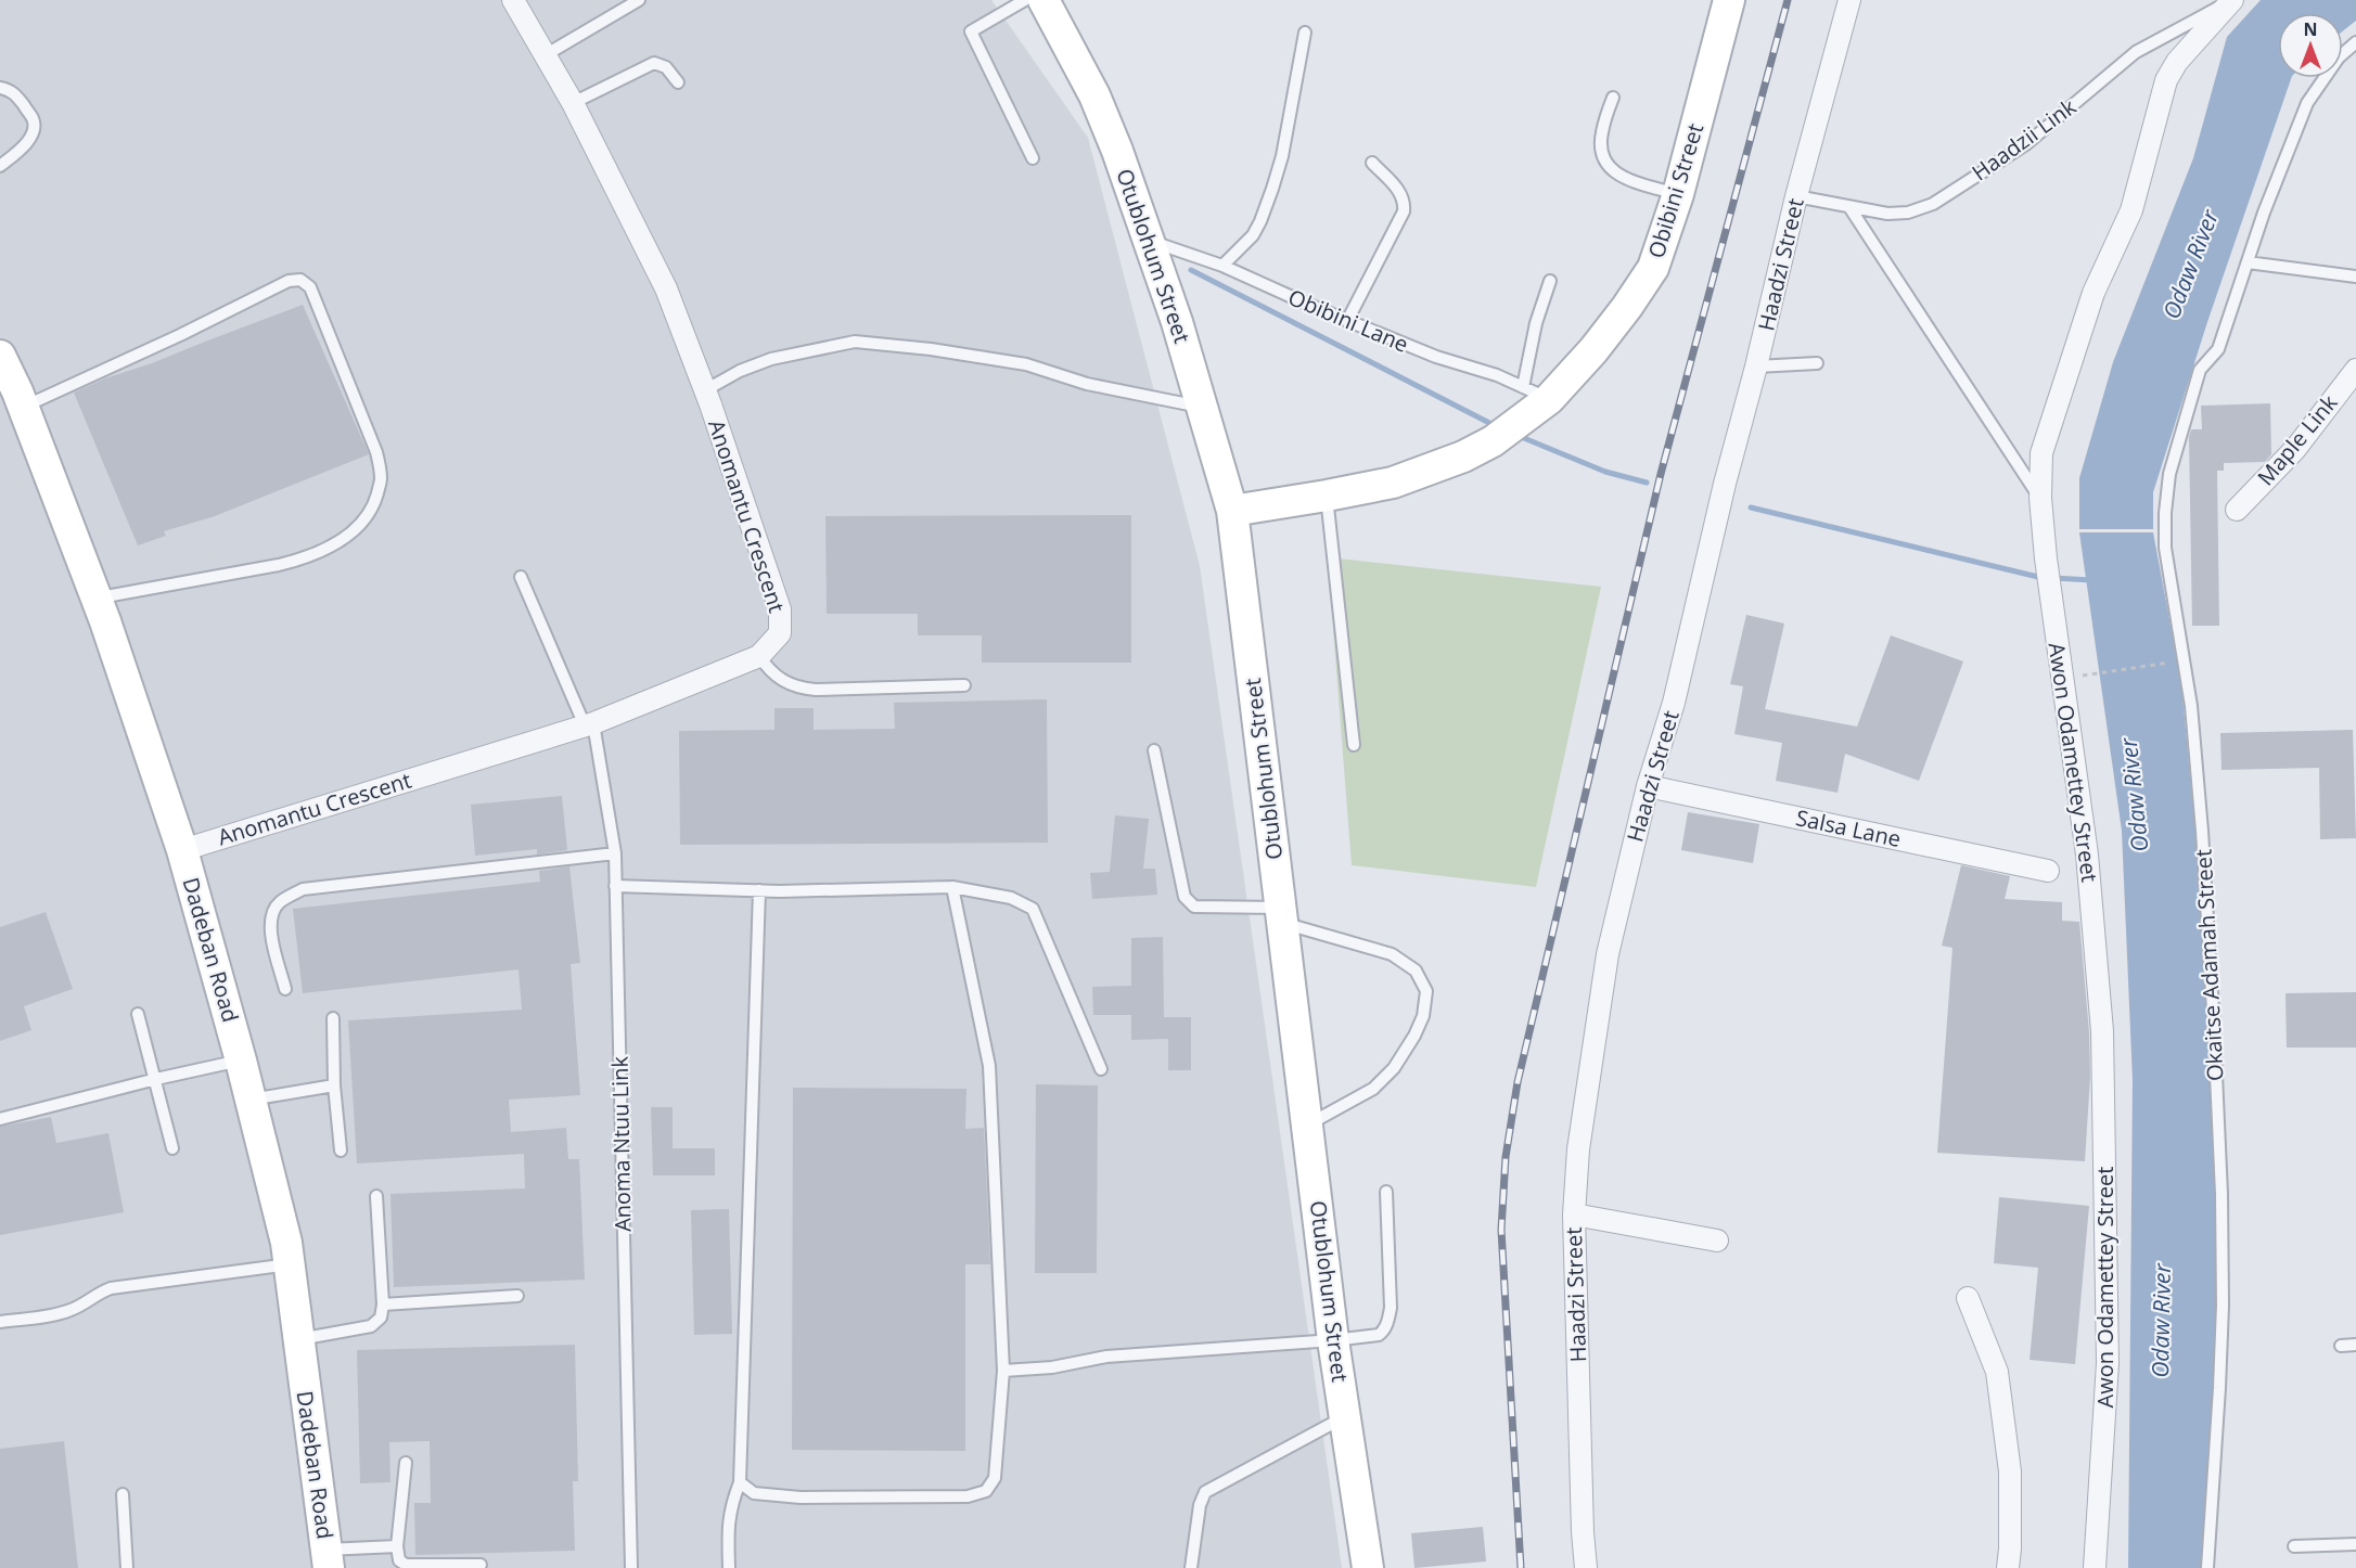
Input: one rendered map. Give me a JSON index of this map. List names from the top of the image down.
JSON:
{
  "streets": {
    "street": [
      "Obibini Street",
      "Otublohum Street",
      "Haadzi Street",
      "Maple Link",
      "Anomantu Crescent",
      "Awon Odamettey Street",
      "Salsa Lane",
      "Dadeban Road"
    ],
    "lane": [
      "Haadzii Link",
      "Obibini Lane",
      "Okaitse Adamah Street",
      "Anoma Ntuu Link"
    ]
  },
  "crossings": [
    ["Haadzii Link", "Haadzi Street"],
    ["Haadzii Link", "Awon Odamettey Street"],
    ["Obibini Street", "Otublohum Street"],
    ["Obibini Street", "Obibini Lane"],
    ["Otublohum Street", "Obibini Lane"],
    ["Haadzi Street", "Salsa Lane"],
    ["Anomantu Crescent", "Dadeban Road"],
    ["Anomantu Crescent", "Anoma Ntuu Link"]
  ],
  "water": ["Odaw River"],
  "north": "top"
}
